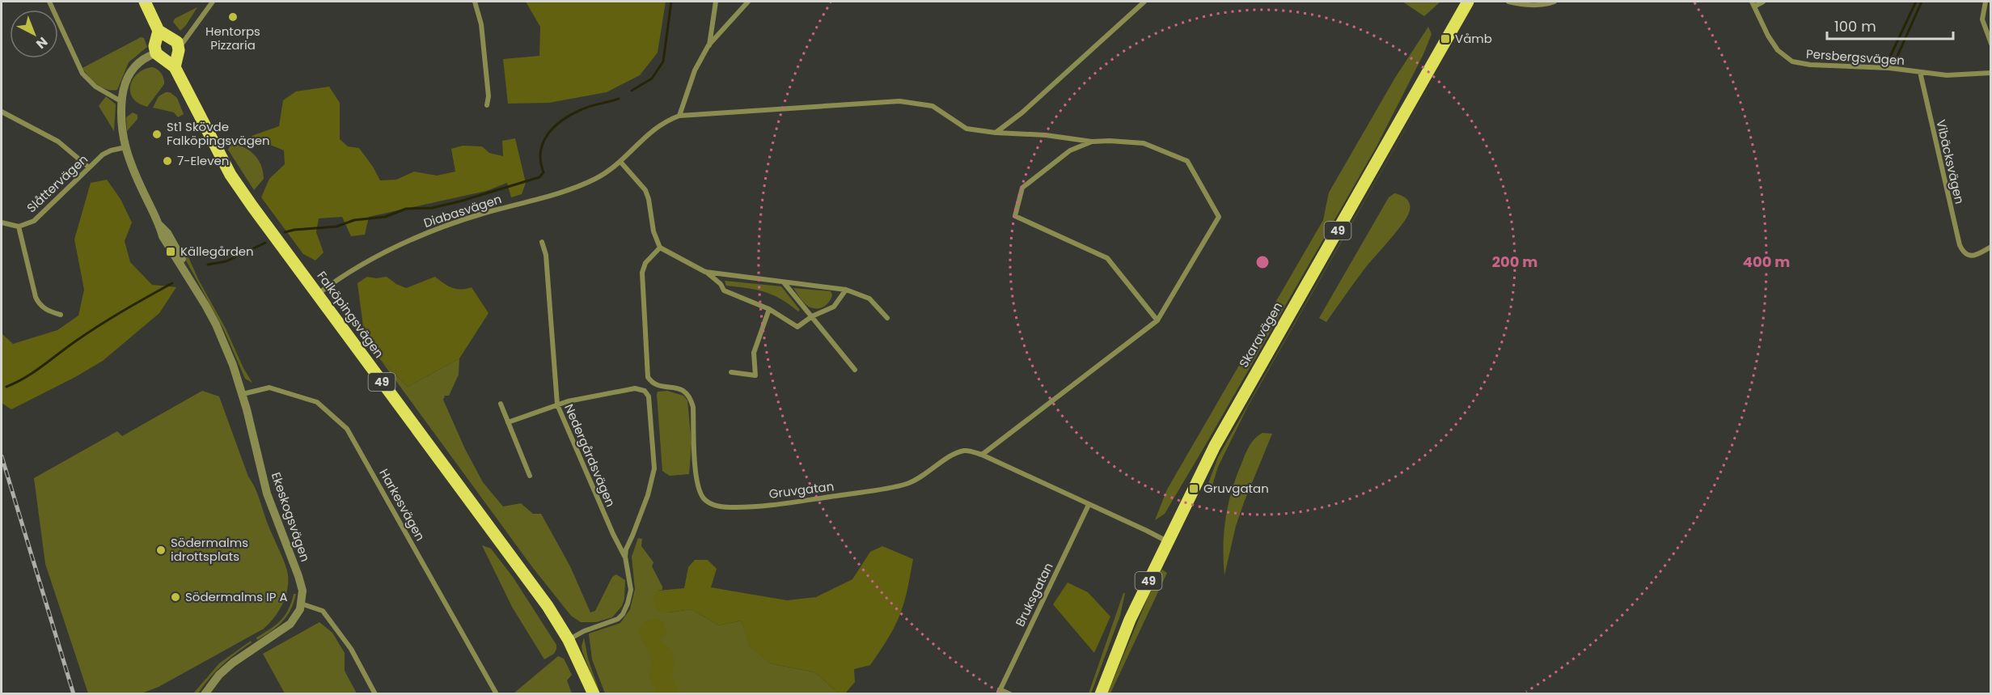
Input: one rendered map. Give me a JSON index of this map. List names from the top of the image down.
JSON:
{
  "streets": {
    "main road": ["49", "Falköpingsvägen", "Skaravägen"],
    "street": [
      "Persbergsvägen",
      "Vibäcksvägen",
      "Slåttervägen",
      "Diabasvägen",
      "Nedergårdsvägen",
      "Gruvgatan",
      "Harkesvägen",
      "Ekeskogsvägen",
      "Bruksgatan"
    ]
  },
  "crossings": [
    ["Persbergsvägen", "Vibäcksvägen"],
    ["Slåttervägen", "Ekeskogsvägen"],
    ["Diabasvägen", "Falköpingsvägen"],
    ["Falköpingsvägen", "Ekeskogsvägen"],
    ["Skaravägen", "Gruvgatan"],
    ["Gruvgatan", "Bruksgatan"],
    ["Harkesvägen", "Ekeskogsvägen"]
  ],
  "places": {
    "other": [
      "Hentorps Pizzaria",
      "St1 Skövde Falköpingsvägen",
      "7-Eleven",
      "Södermalms idrottsplats",
      "Södermalms IP A"
    ],
    "transit": ["Våmb", "Källegården", "Gruvgatan"]
  },
  "scale_bar": "100 m",
  "north": "bottom right",
  "rings": ["200 m", "400 m"]
}
